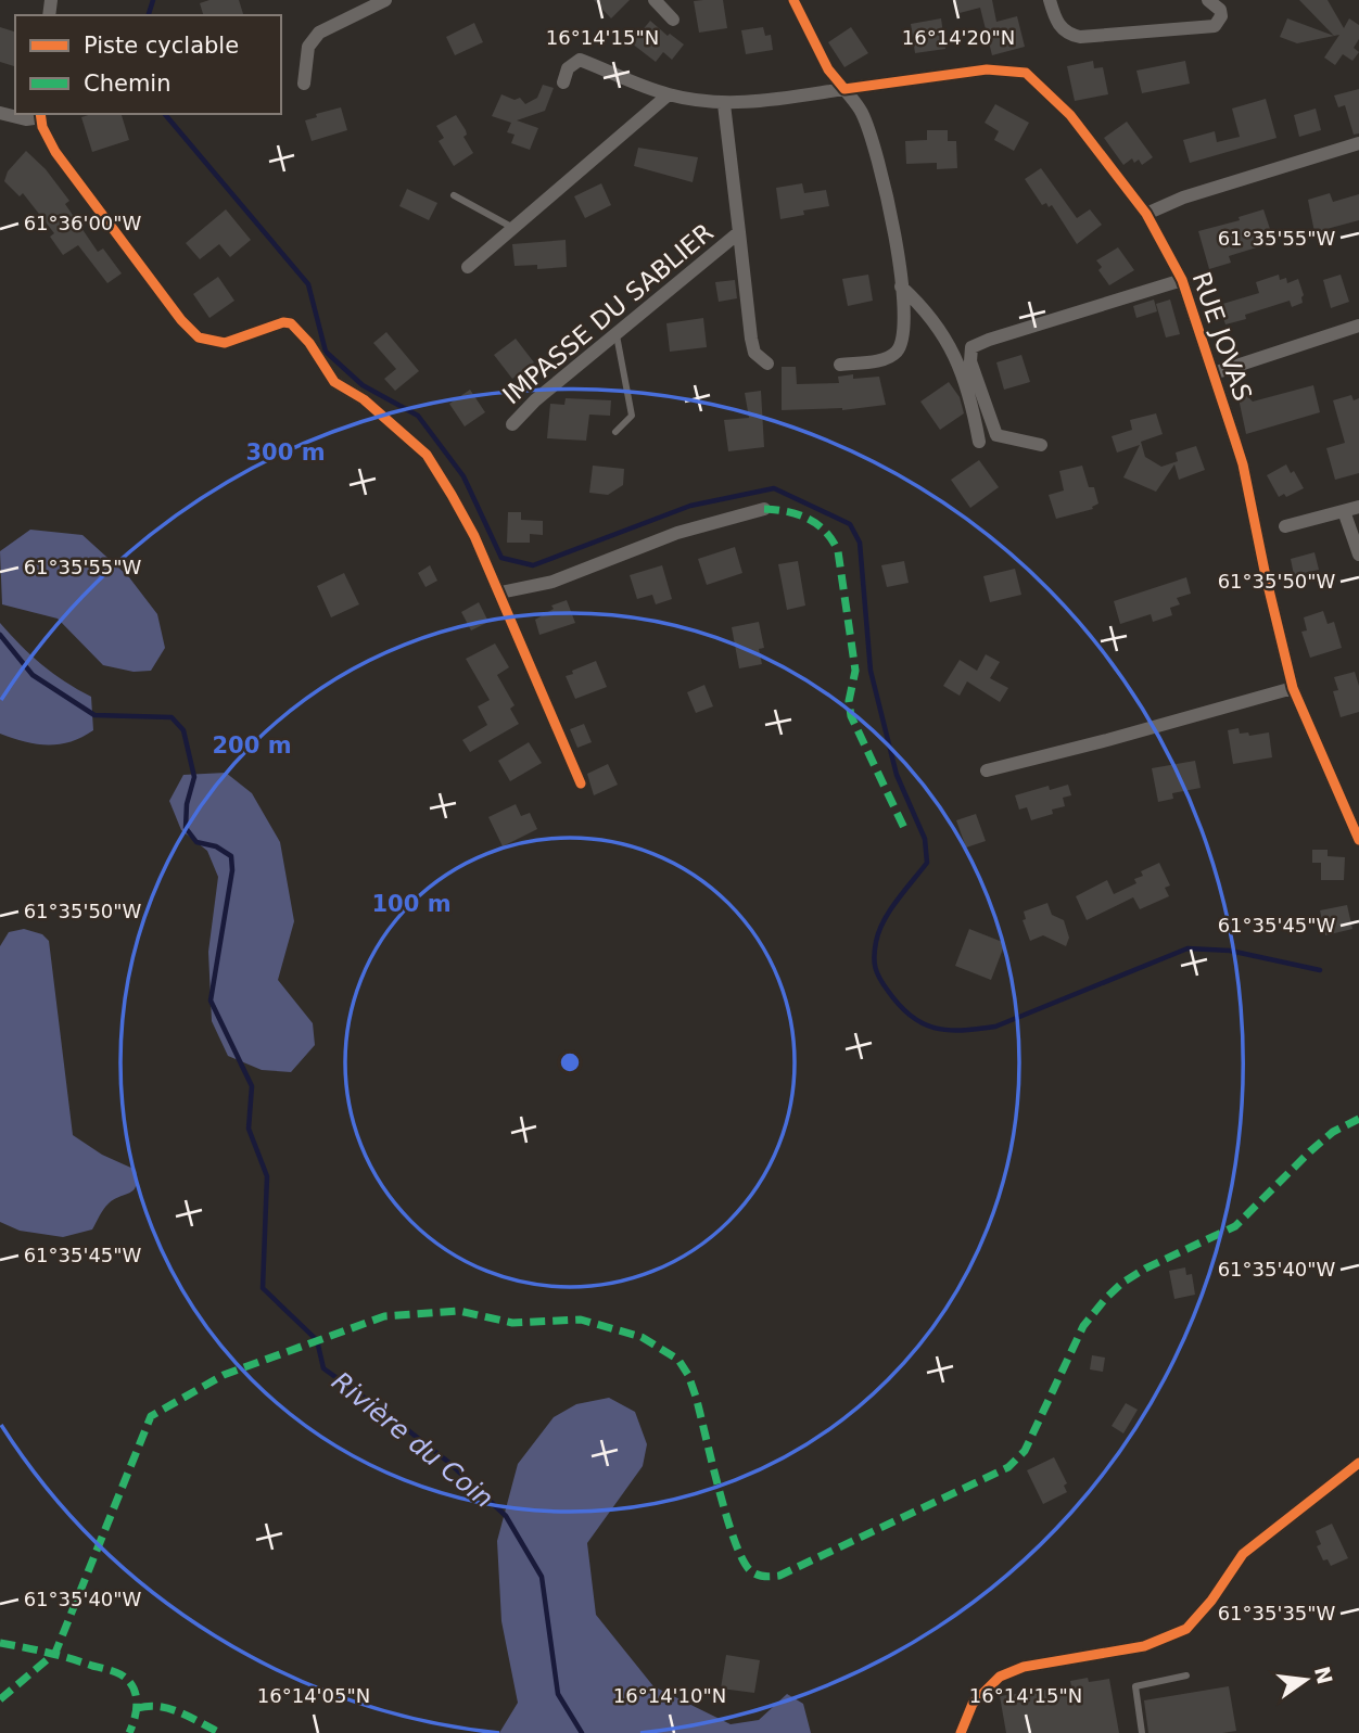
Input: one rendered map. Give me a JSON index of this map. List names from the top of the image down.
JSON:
{
  "streets": {
    "street": ["IMPASSE DU SABLIER", "RUE JOVAS"]
  },
  "crossings": [
    ["IMPASSE DU SABLIER", "RUE JOVAS"]
  ],
  "water": ["Rivière du Coin"],
  "legend": ["Piste cyclable", "Chemin"],
  "north": "right",
  "coordinates": [
    "16°14'15\"N",
    "16°14'20\"N",
    "61°36'00\"W",
    "61°35'55\"W",
    "61°35'50\"W",
    "61°35'45\"W",
    "61°35'40\"W",
    "61°35'35\"W",
    "16°14'05\"N",
    "16°14'10\"N"
  ],
  "rings": ["300 m", "200 m", "100 m"]
}
